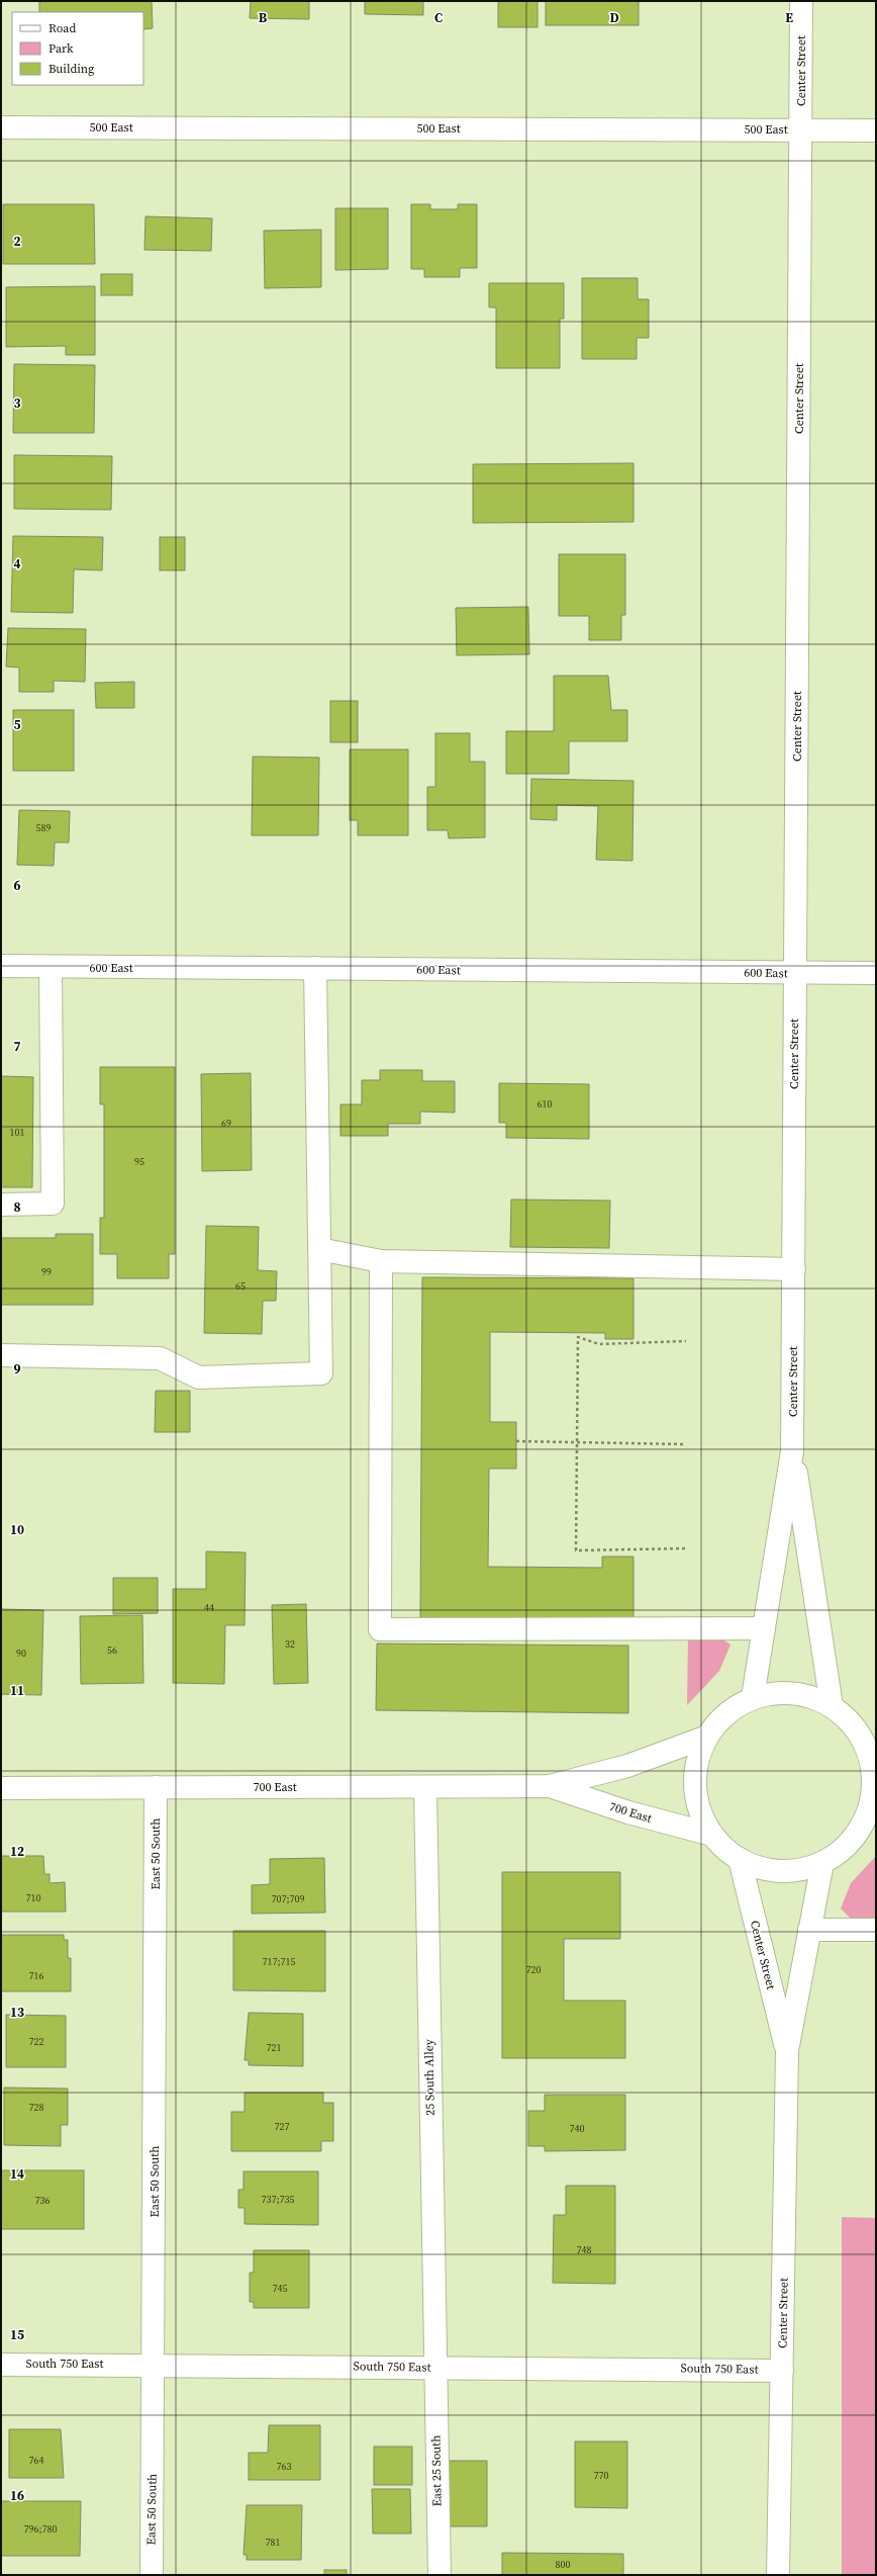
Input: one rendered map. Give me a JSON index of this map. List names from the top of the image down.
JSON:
{
  "streets": {
    "street": [
      "Center Street",
      "500 East",
      "600 East",
      "700 East",
      "East 50 South",
      "25 South Alley",
      "South 750 East",
      "East 25 South"
    ]
  },
  "crossings": [
    ["Center Street", "500 East"],
    ["Center Street", "600 East"],
    ["Center Street", "South 750 East"],
    ["700 East", "East 50 South"],
    ["700 East", "25 South Alley"],
    ["East 50 South", "South 750 East"],
    ["25 South Alley", "South 750 East"],
    ["25 South Alley", "East 25 South"],
    ["South 750 East", "East 25 South"]
  ],
  "house_numbers": [
    "589",
    "610",
    "69",
    "101",
    "95",
    "99",
    "65",
    "44",
    "32",
    "56",
    "90",
    "710",
    "707;709",
    "717;715",
    "720",
    "716",
    "722",
    "721",
    "728",
    "727",
    "740",
    "737;735",
    "736",
    "748",
    "745",
    "764",
    "763",
    "770",
    "796;780",
    "781",
    "800"
  ],
  "legend": ["Road", "Park", "Building"],
  "grid": {
    "columns": [
      "B",
      "C",
      "D",
      "E"
    ],
    "rows": [
      "2",
      "3",
      "4",
      "5",
      "6",
      "7",
      "8",
      "9",
      "10",
      "11",
      "12",
      "13",
      "14",
      "15",
      "16"
    ]
  }
}
